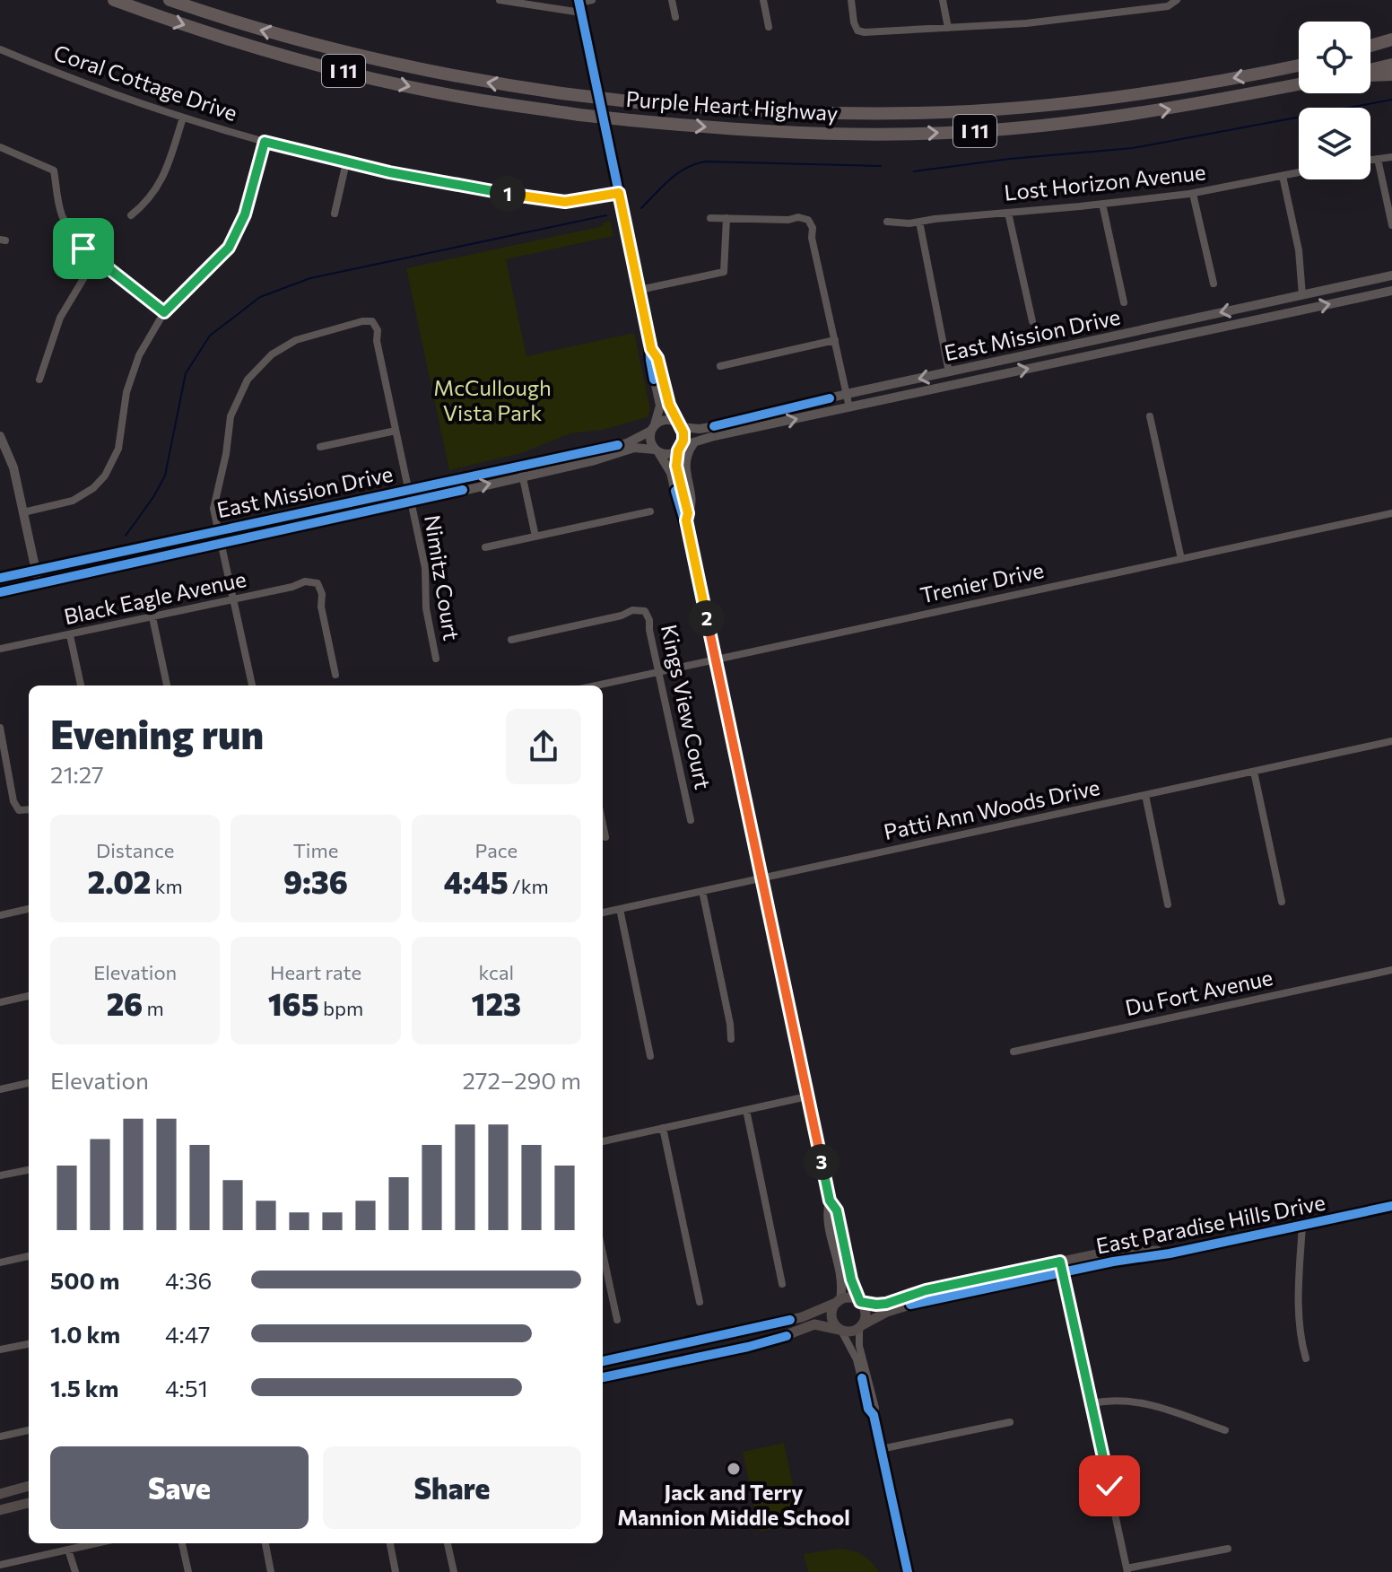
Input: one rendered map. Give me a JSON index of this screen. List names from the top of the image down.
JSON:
{
  "streets": {
    "highway": ["I 11", "Purple Heart Highway"],
    "main road": ["East Paradise Hills Drive"],
    "street": [
      "Coral Cottage Drive",
      "Lost Horizon Avenue",
      "East Mission Drive",
      "Nimitz Court",
      "Trenier Drive",
      "Black Eagle Avenue",
      "Kings View Court",
      "Patti Ann Woods Drive",
      "Du Fort Avenue"
    ]
  },
  "crossings": [
    ["East Mission Drive", "Nimitz Court"],
    ["Trenier Drive", "Kings View Court"]
  ],
  "parks": ["McCullough Vista Park"],
  "places": ["Jack and Terry Mannion Middle School"],
  "page": {
    "pins": ["1", "2", "3"],
    "heading": ["Evening run", "21:27"],
    "stats": [
      ["Distance", "2.02 km"],
      ["Time", "9:36"],
      ["Pace", "4:45 /km"],
      ["Elevation", "26 m"],
      ["Heart rate", "165 bpm"],
      ["kcal", "123"]
    ],
    "chart": ["Elevation", "272–290 m"],
    "list": [
      {
        "name": "500 m",
        "note": "4:36"
      },
      {
        "name": "1.0 km",
        "note": "4:47"
      },
      {
        "name": "1.5 km",
        "note": "4:51"
      }
    ],
    "buttons": ["Save", "Share"]
  }
}
